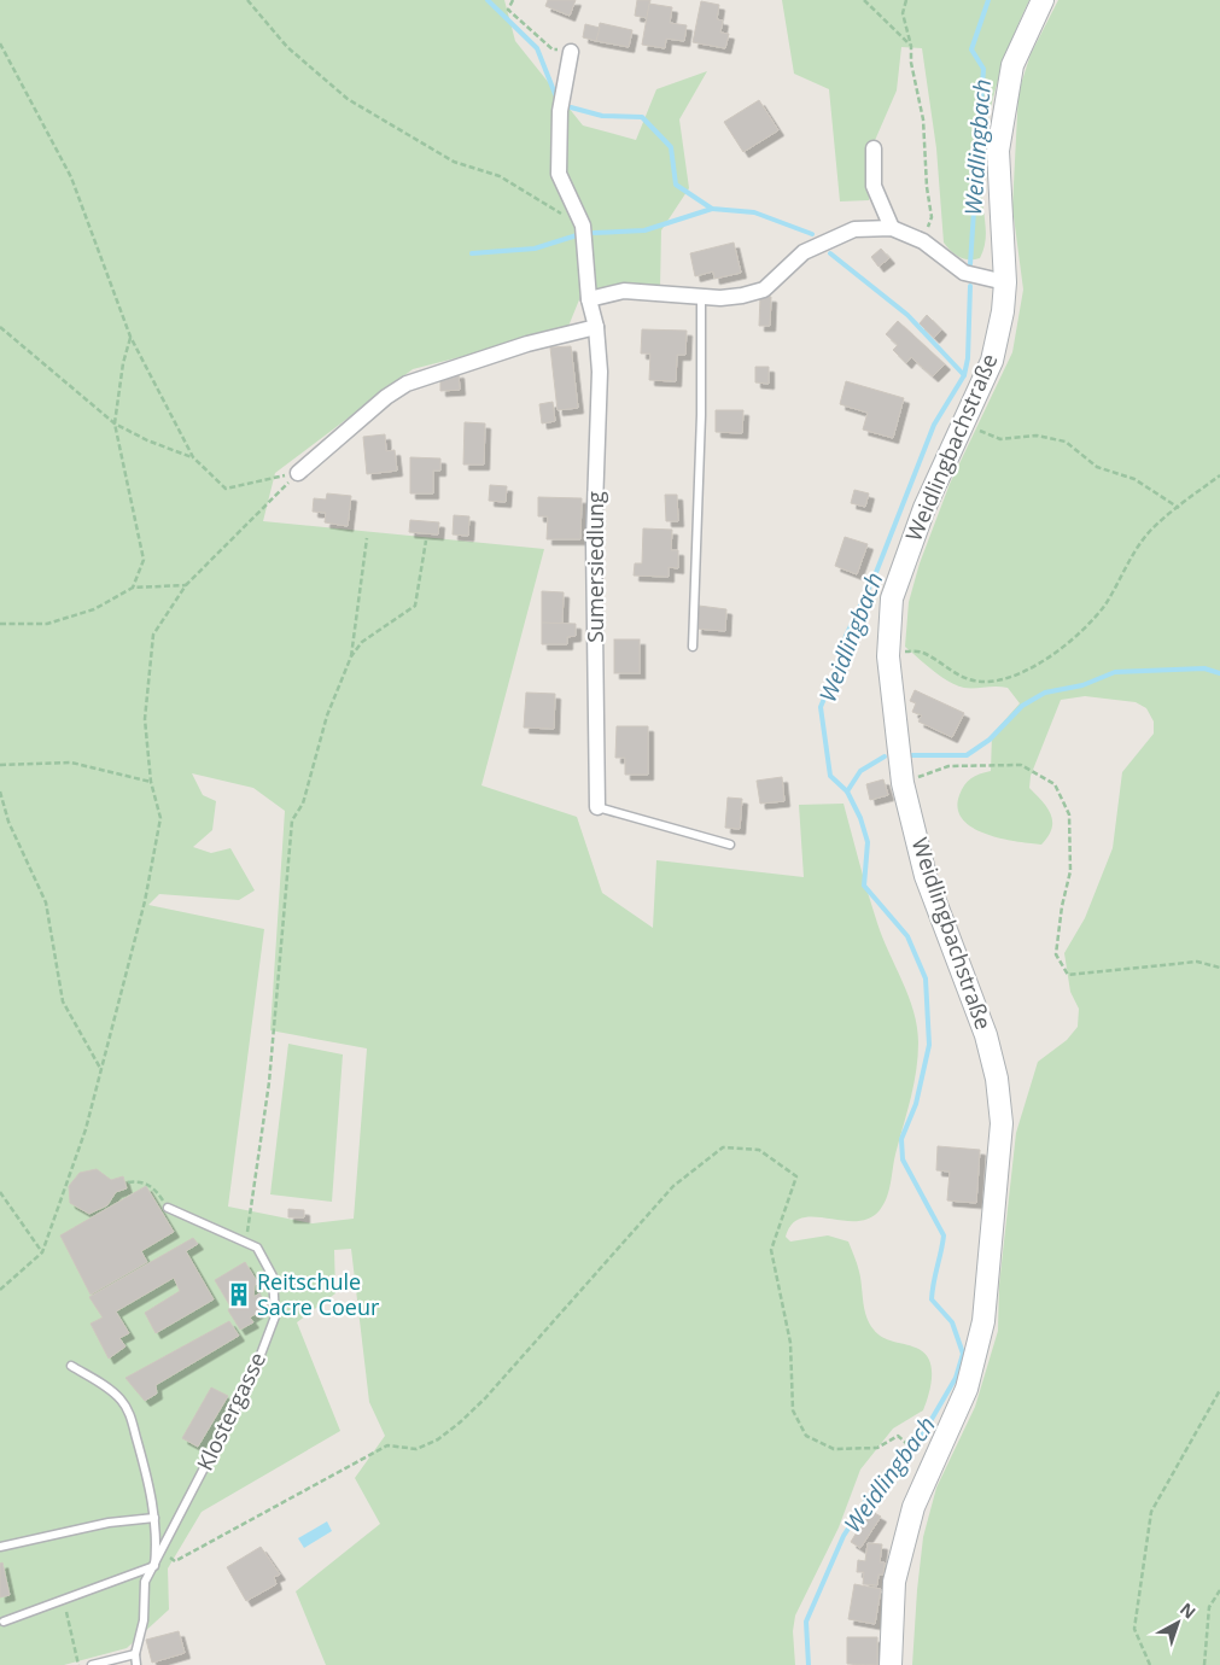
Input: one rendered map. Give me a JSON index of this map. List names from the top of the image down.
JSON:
{
  "streets": {
    "main road": ["Weidlingbachstraße"],
    "street": ["Sumersiedlung"],
    "lane": ["Klostergasse"]
  },
  "water": ["Weidlingbach"],
  "places": {
    "building": ["Reitschule Sacre Coeur"]
  },
  "north": "top right"
}
